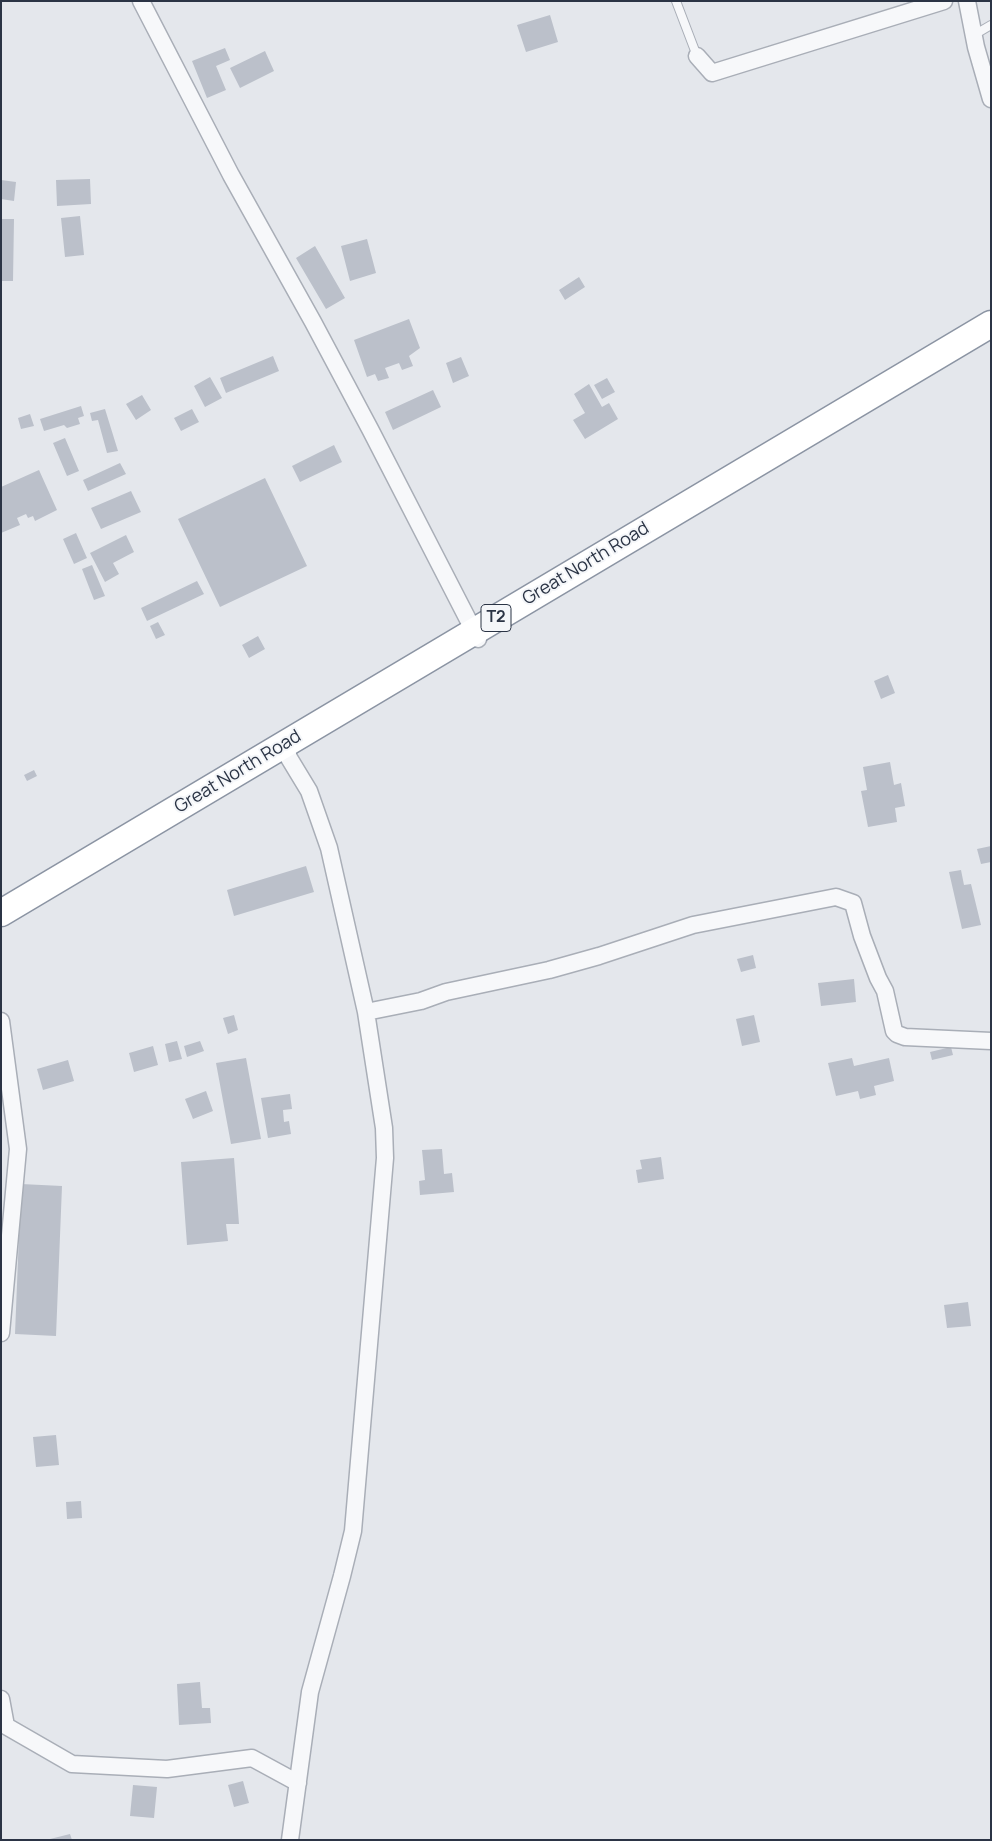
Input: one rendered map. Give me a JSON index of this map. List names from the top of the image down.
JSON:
{
  "streets": {
    "highway": ["Great North Road", "T2"]
  }
}
